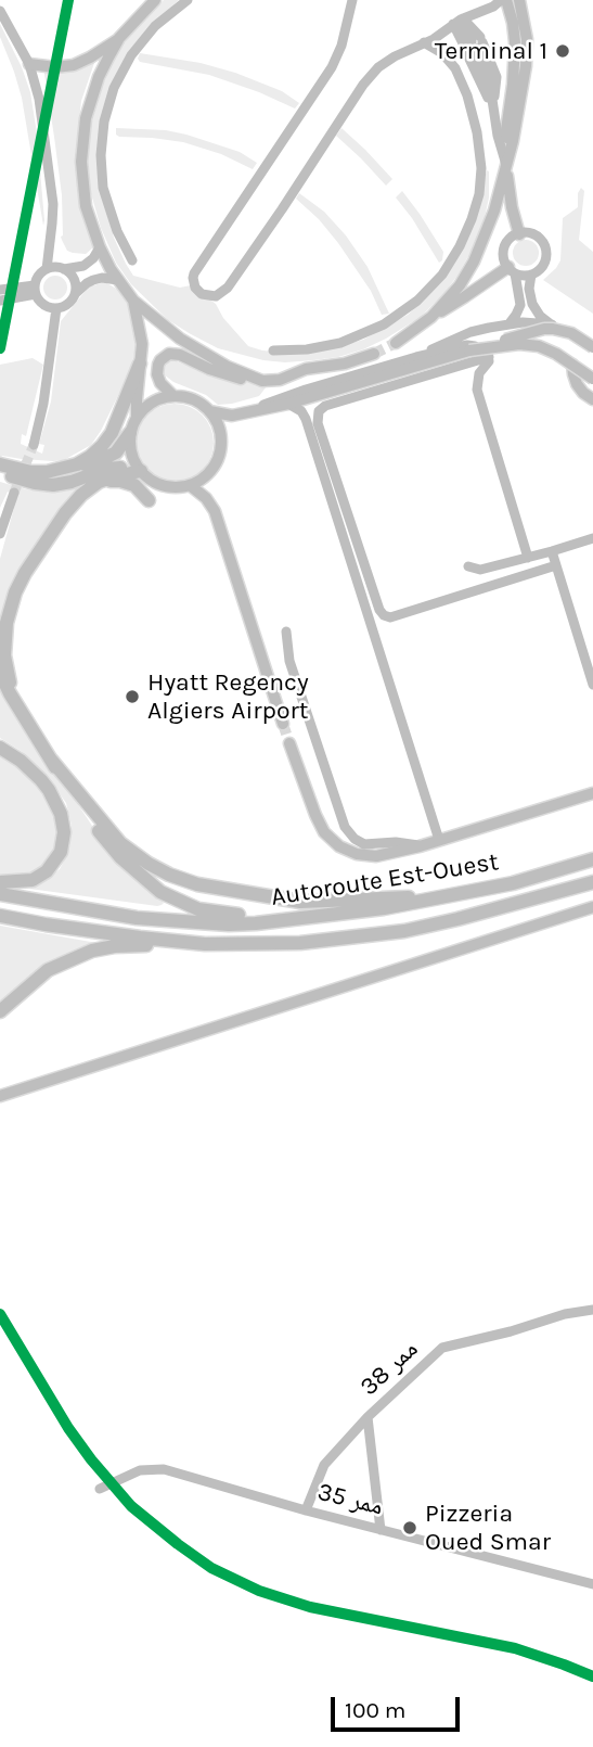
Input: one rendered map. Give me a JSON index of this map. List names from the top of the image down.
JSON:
{
  "streets": {
    "highway": ["Autoroute Est-Ouest"],
    "street": ["ممر 38", "ممر 35"]
  },
  "crossings": [
    ["ممر 38", "ممر 35"]
  ],
  "places": ["Terminal 1", "Hyatt Regency Algiers Airport", "Pizzeria Oued Smar"],
  "scale_bar": "100 m"
}
